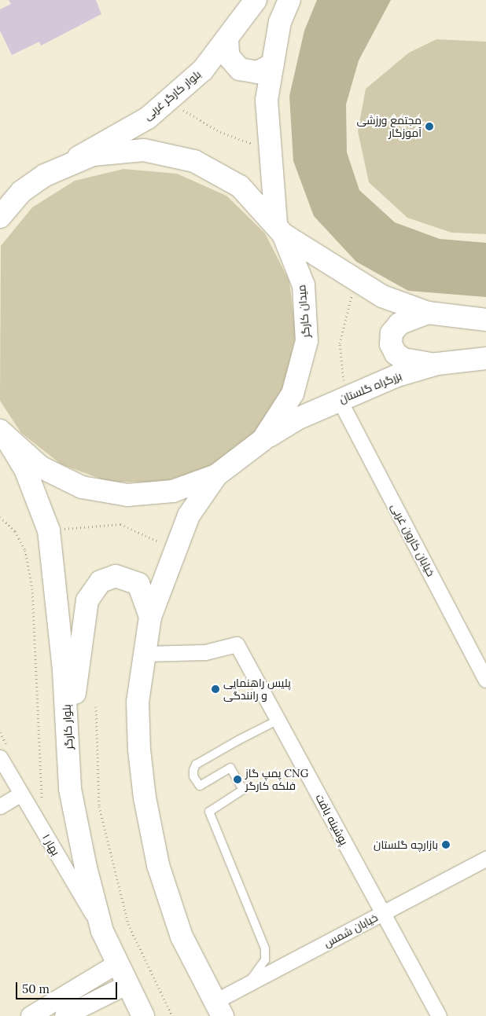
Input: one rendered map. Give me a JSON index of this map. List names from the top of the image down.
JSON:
{
  "streets": {
    "main road": [
      "بلوار کارگر غربی",
      "میدان کارگر",
      "بزرگراه گلستان",
      "بلوار کارگر"
    ],
    "street": [
      "خیابان کارون غربی",
      "پوشینه بافت",
      "بهار ۱",
      "خیابان شمس"
    ]
  },
  "crossings": [
    ["بلوار کارگر غربی", "میدان کارگر"],
    ["میدان کارگر", "بزرگراه گلستان"],
    ["میدان کارگر", "بلوار کارگر"],
    ["بزرگراه گلستان", "خیابان کارون غربی"],
    ["بلوار کارگر", "بهار ۱"],
    ["پوشینه بافت", "خیابان شمس"]
  ],
  "places": [
    "مجتمع ورزشی آموزگار",
    "پلیس راهنمایی و رانندگی",
    "پمپ گاز CNG فلکه کارگر",
    "بازارچه گلستان"
  ],
  "scale_bar": "50 m"
}
